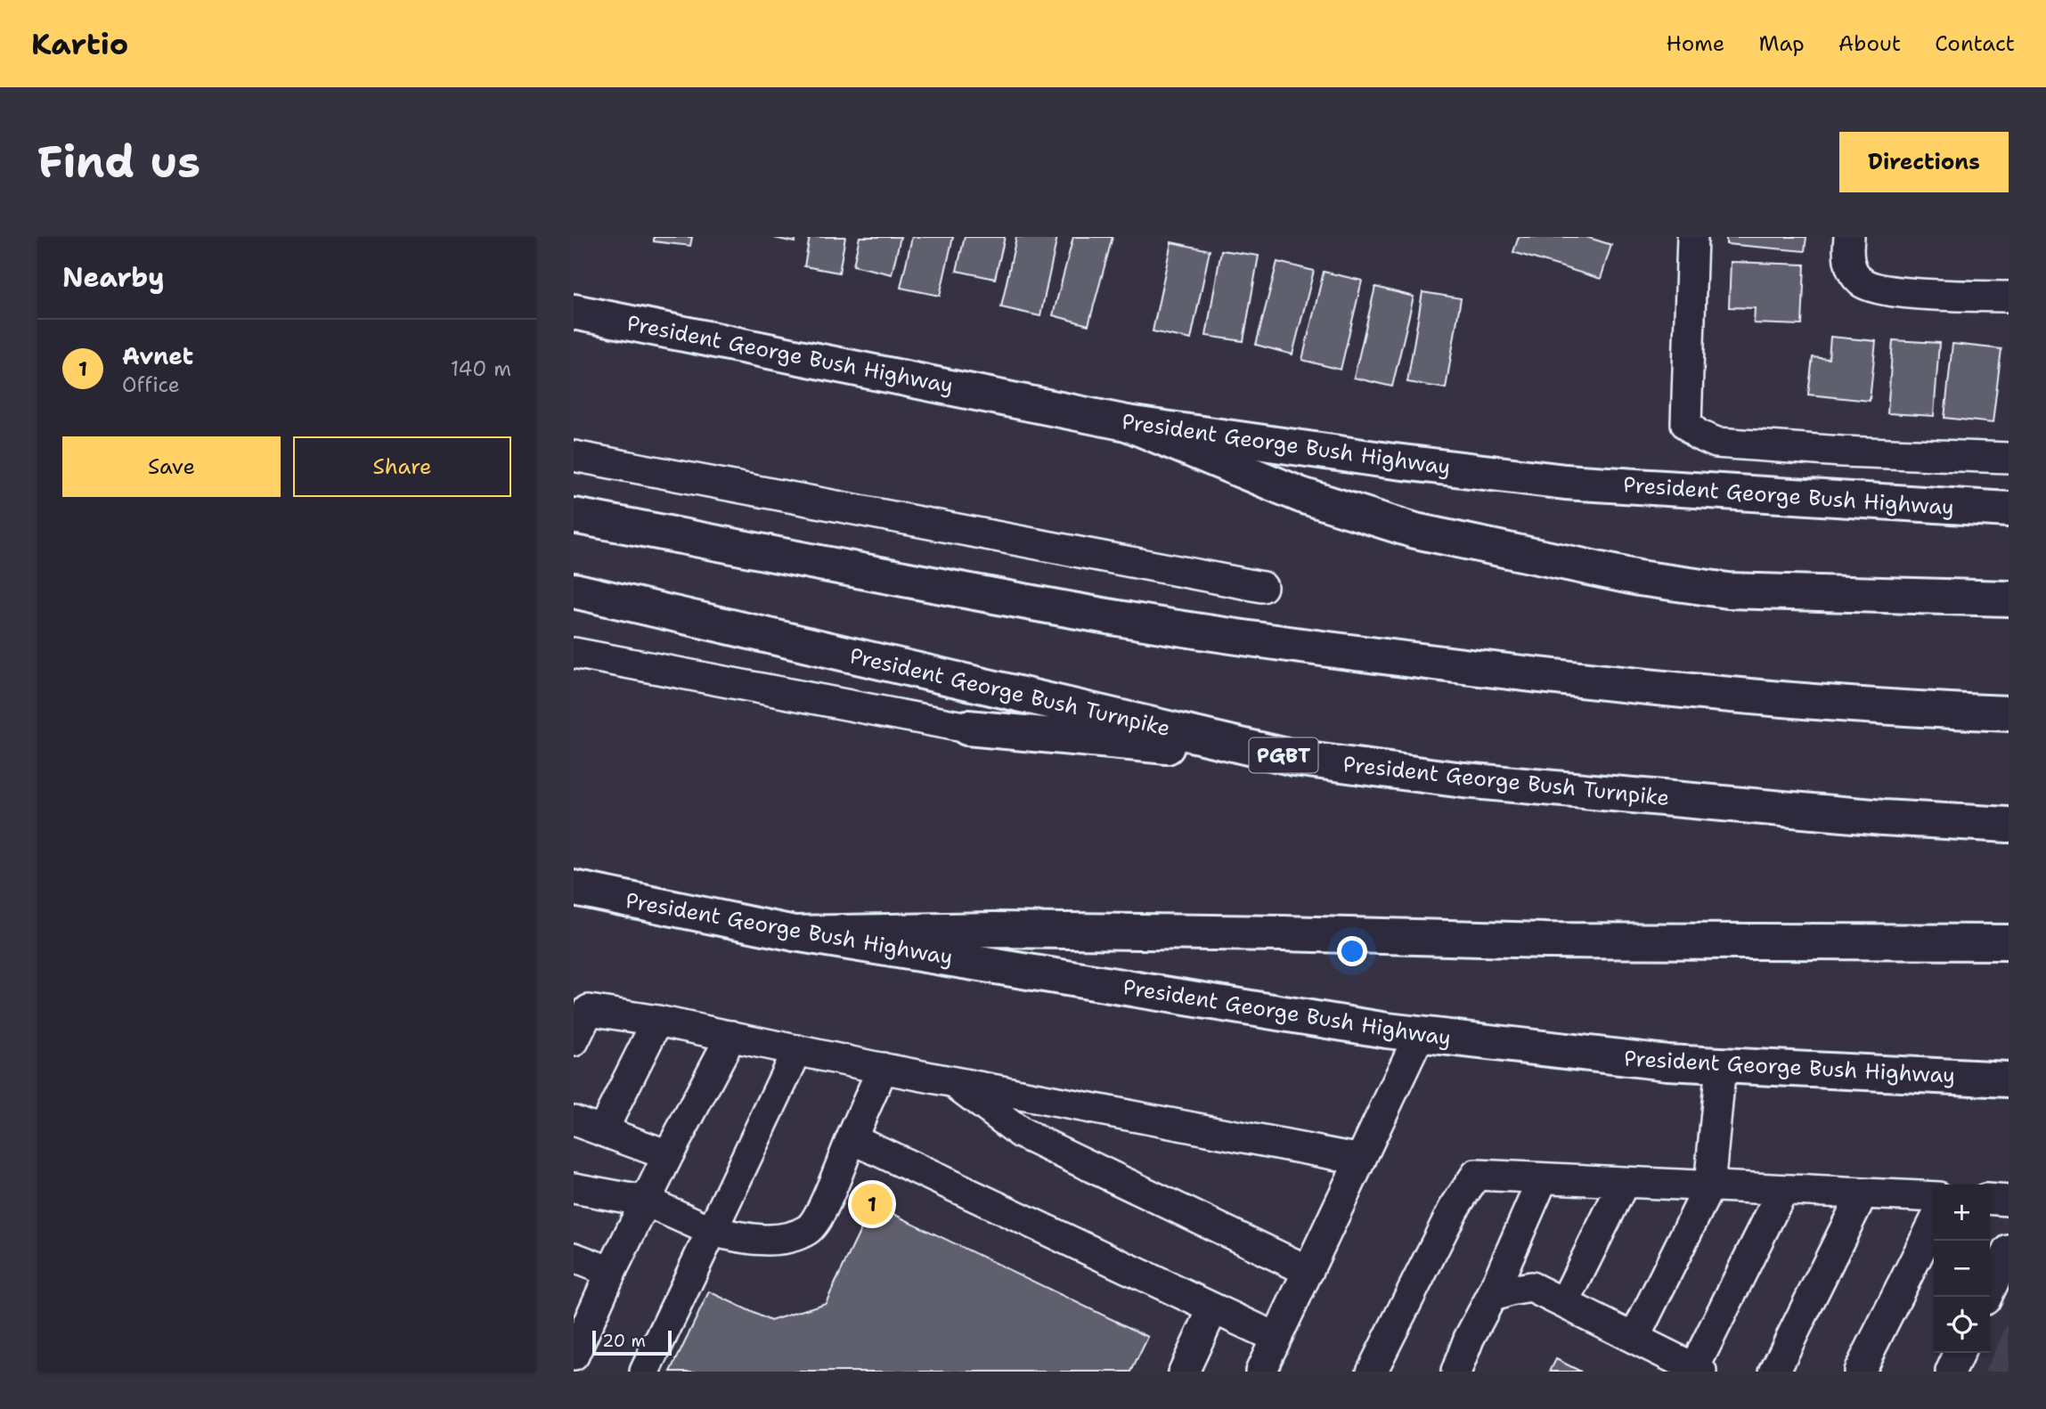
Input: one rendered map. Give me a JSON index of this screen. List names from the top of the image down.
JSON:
{
  "streets": {
    "main road": ["President George Bush Highway", "President George Bush Turnpike", "PGBT"]
  },
  "scale_bar": "20 m",
  "page": {
    "header": "Kartio",
    "nav": [
      "Home",
      "Map",
      "About",
      "Contact"
    ],
    "buttons": [
      "Directions",
      ["Save", "Share"]
    ],
    "title": "Find us",
    "heading": "Nearby",
    "list": [
      {
        "mark": "1",
        "name": "Avnet",
        "note": "Office",
        "value": "140 m"
      }
    ],
    "pins": "1",
    "map_buttons": ["+", "−"],
    "scale": "20 m"
  }
}
